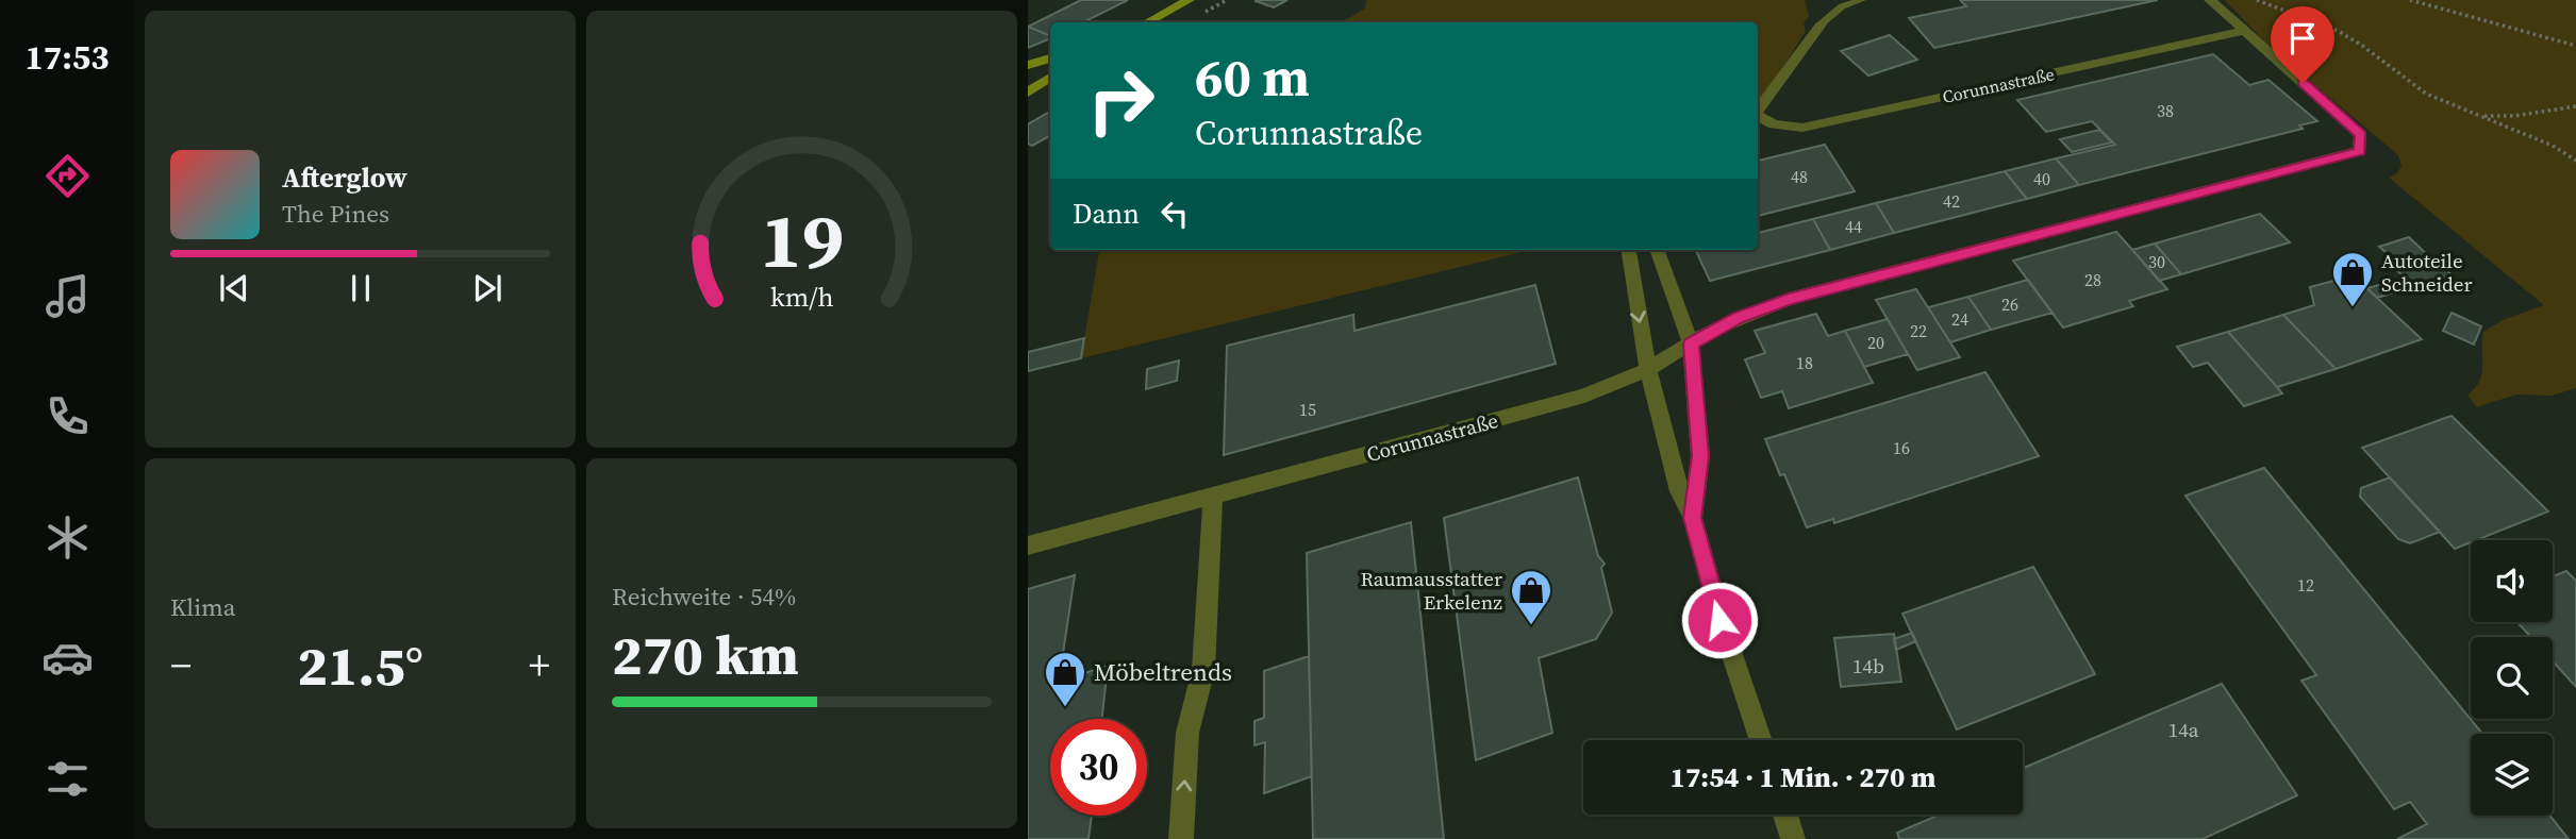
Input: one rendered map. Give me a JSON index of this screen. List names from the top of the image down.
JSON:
{
  "streets": {
    "street": ["Corunnastraße"]
  },
  "places": {
    "shop": ["Autoteile Schneider", "Raumausstatter Erkelenz", "Möbeltrends"]
  },
  "house_numbers": [
    "38",
    "48",
    "40",
    "42",
    "44",
    "30",
    "28",
    "26",
    "24",
    "22",
    "20",
    "18",
    "15",
    "16",
    "12",
    "14b",
    "14a"
  ],
  "page": {
    "tabs": "17:53",
    "turn": ["60 m", "Corunnastraße"],
    "song": ["Afterglow", "The Pines"],
    "then": "Dann",
    "tile": [
      "Klima",
      ["Reichweite · 54%", "270 km"]
    ],
    "heat": ["−", "21.5°", "+"],
    "limit": "30",
    "trip": "17:54 · 1 Min. · 270 m",
    "gauge": ["19", "km/h"]
  }
}
